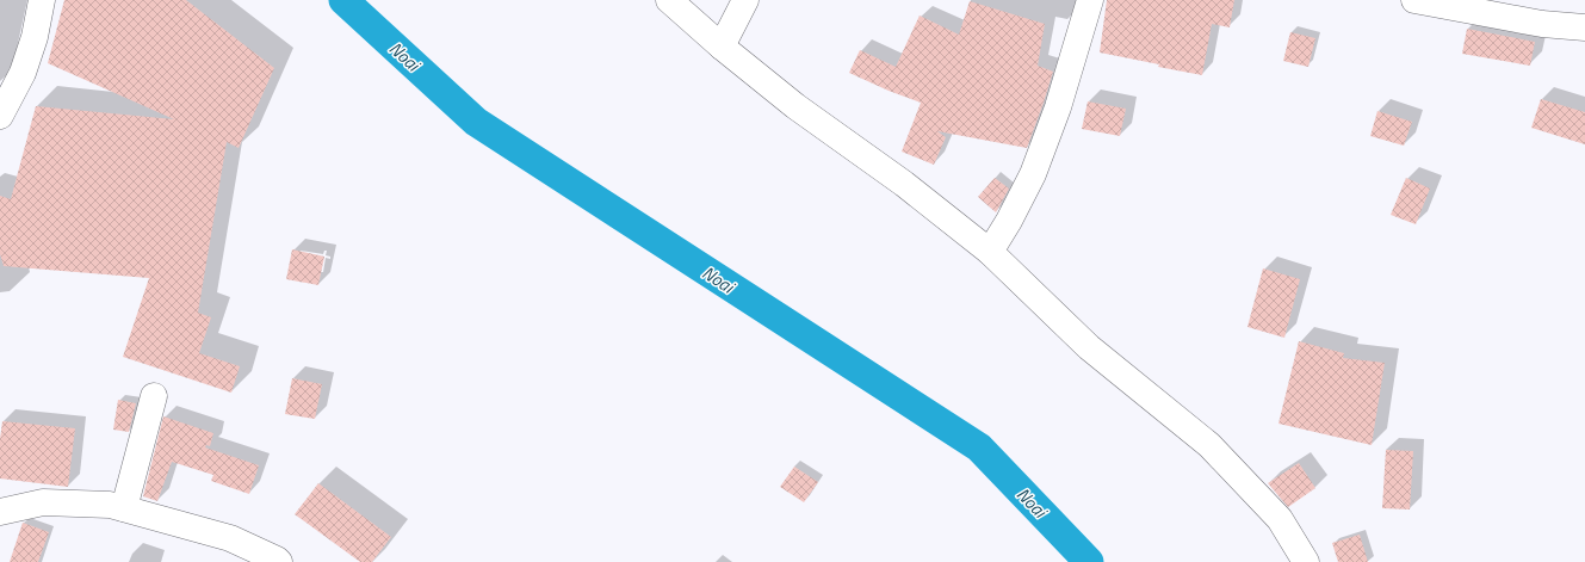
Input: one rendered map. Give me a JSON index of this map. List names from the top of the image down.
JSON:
{
  "water": ["Noai"]
}
